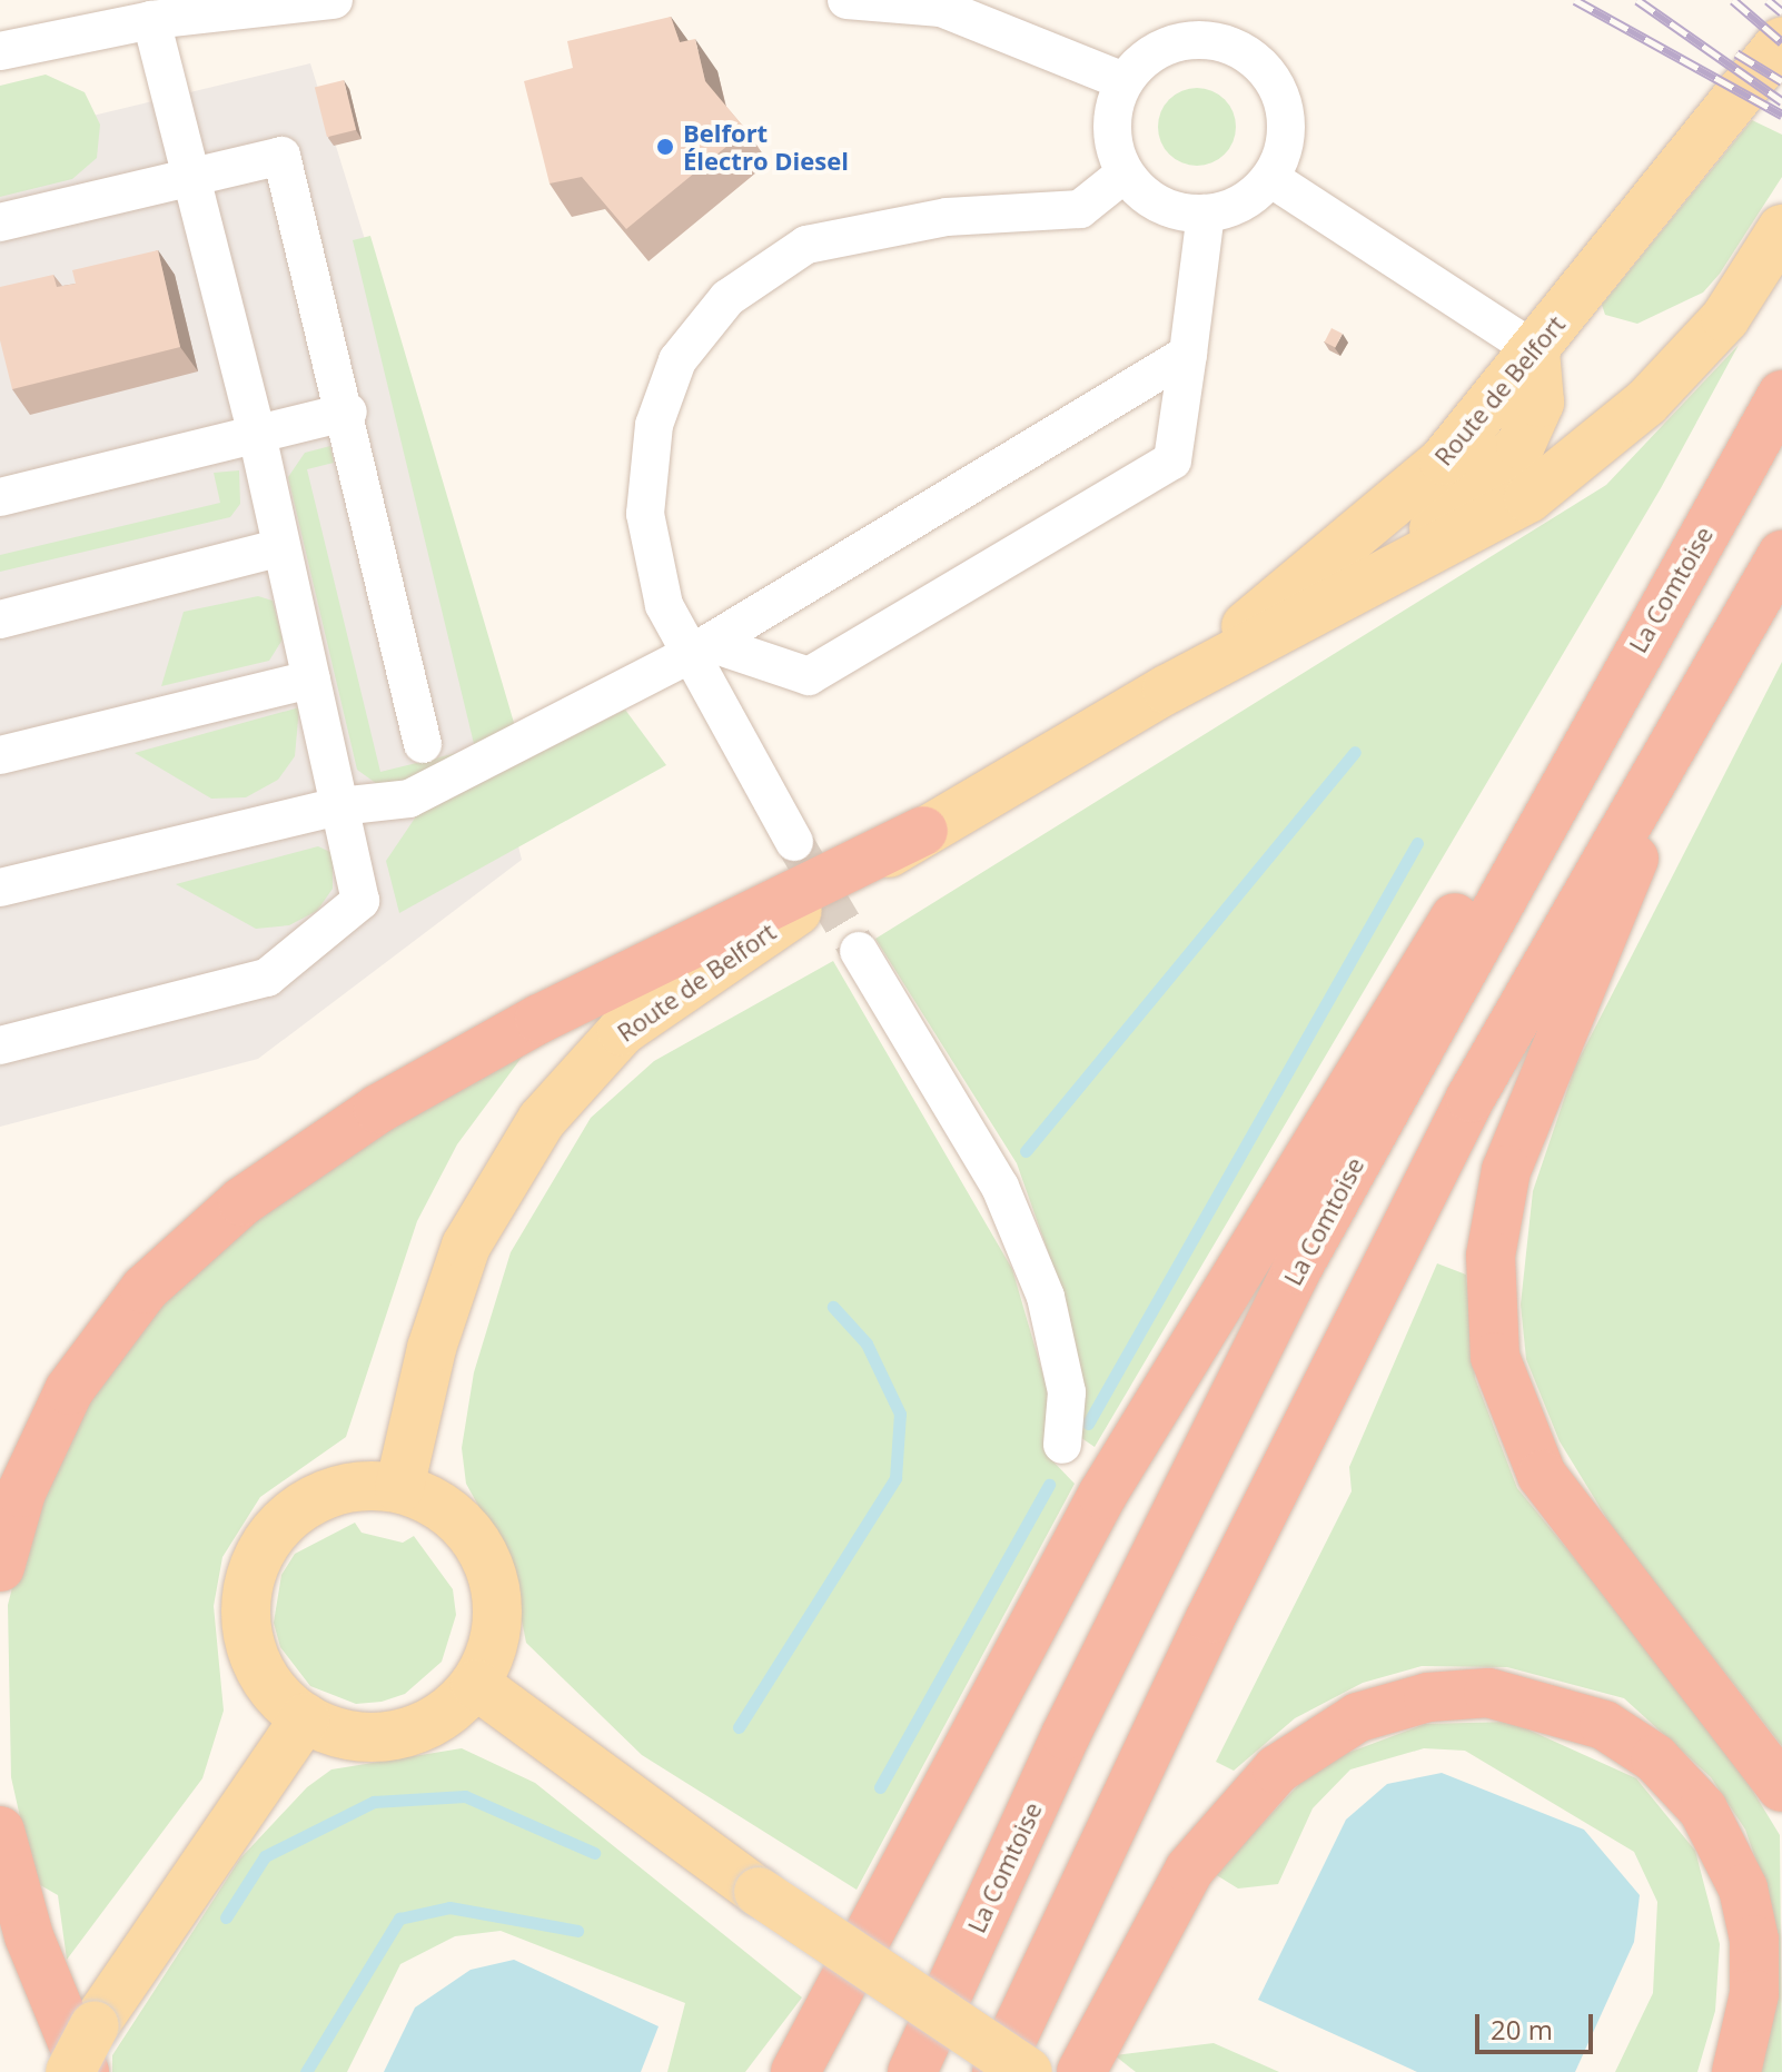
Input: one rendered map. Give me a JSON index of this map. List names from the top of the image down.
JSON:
{
  "streets": {
    "highway": ["La Comtoise"],
    "main road": ["Route de Belfort"]
  },
  "places": ["Belfort Électro Diesel"],
  "scale_bar": "20 m"
}
